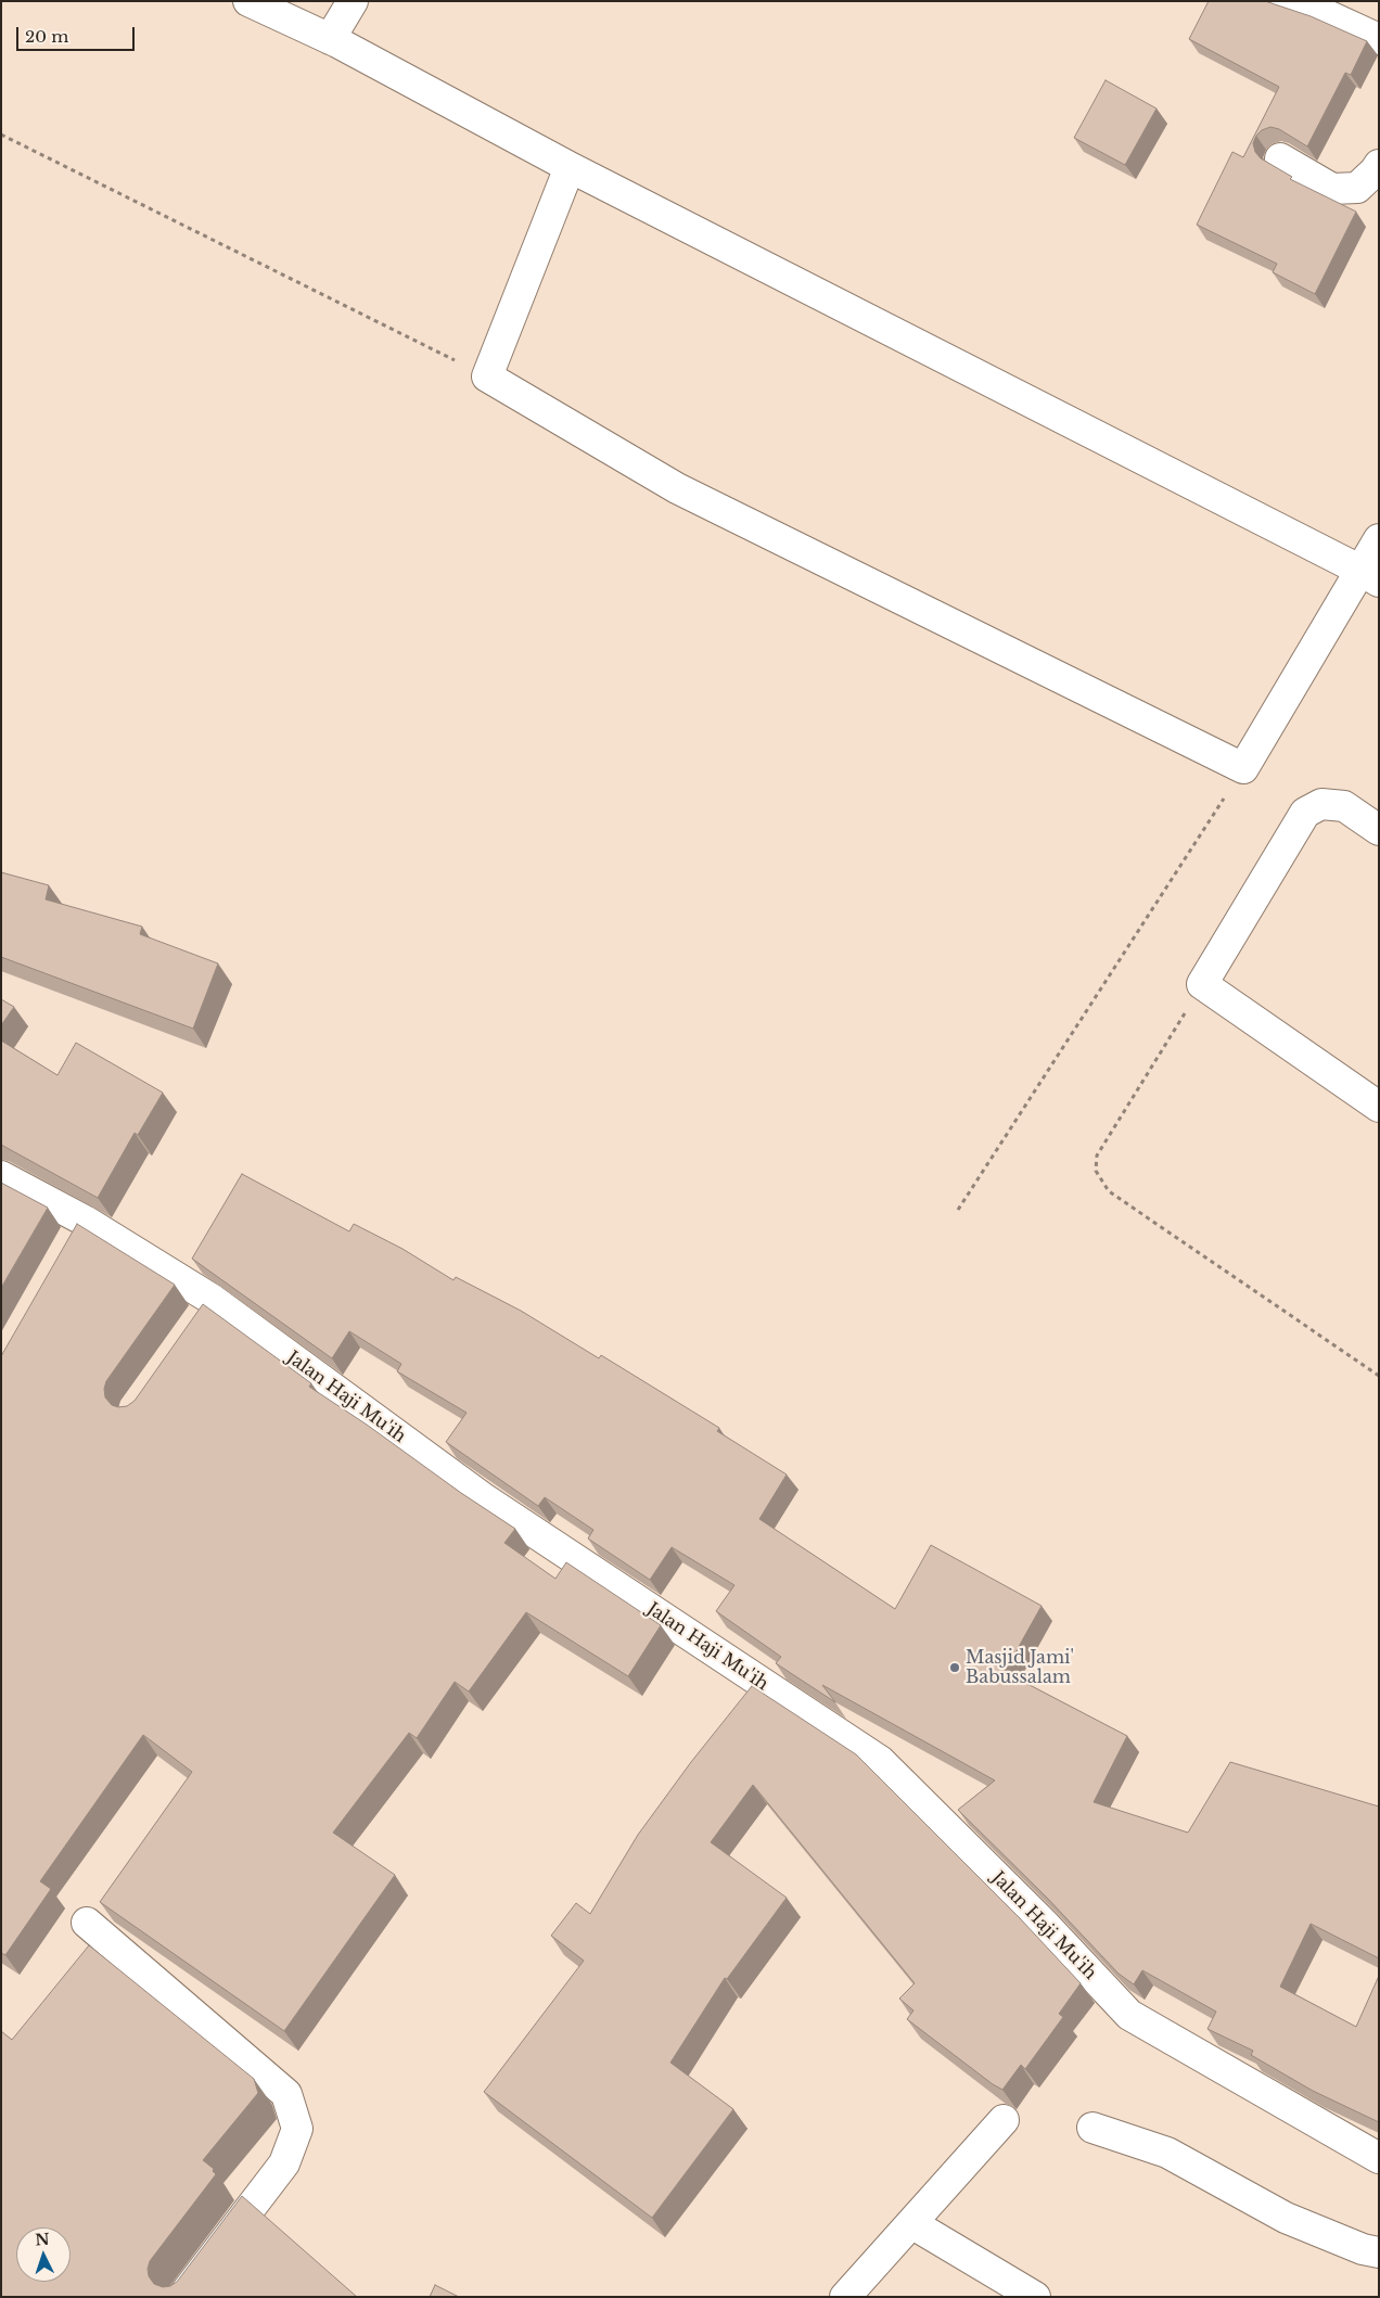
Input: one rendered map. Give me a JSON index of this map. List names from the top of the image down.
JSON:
{
  "streets": {
    "street": ["Jalan Haji Mu'ih"]
  },
  "places": ["Masjid Jami' Babussalam"],
  "scale_bar": "20 m",
  "north": "top"
}
